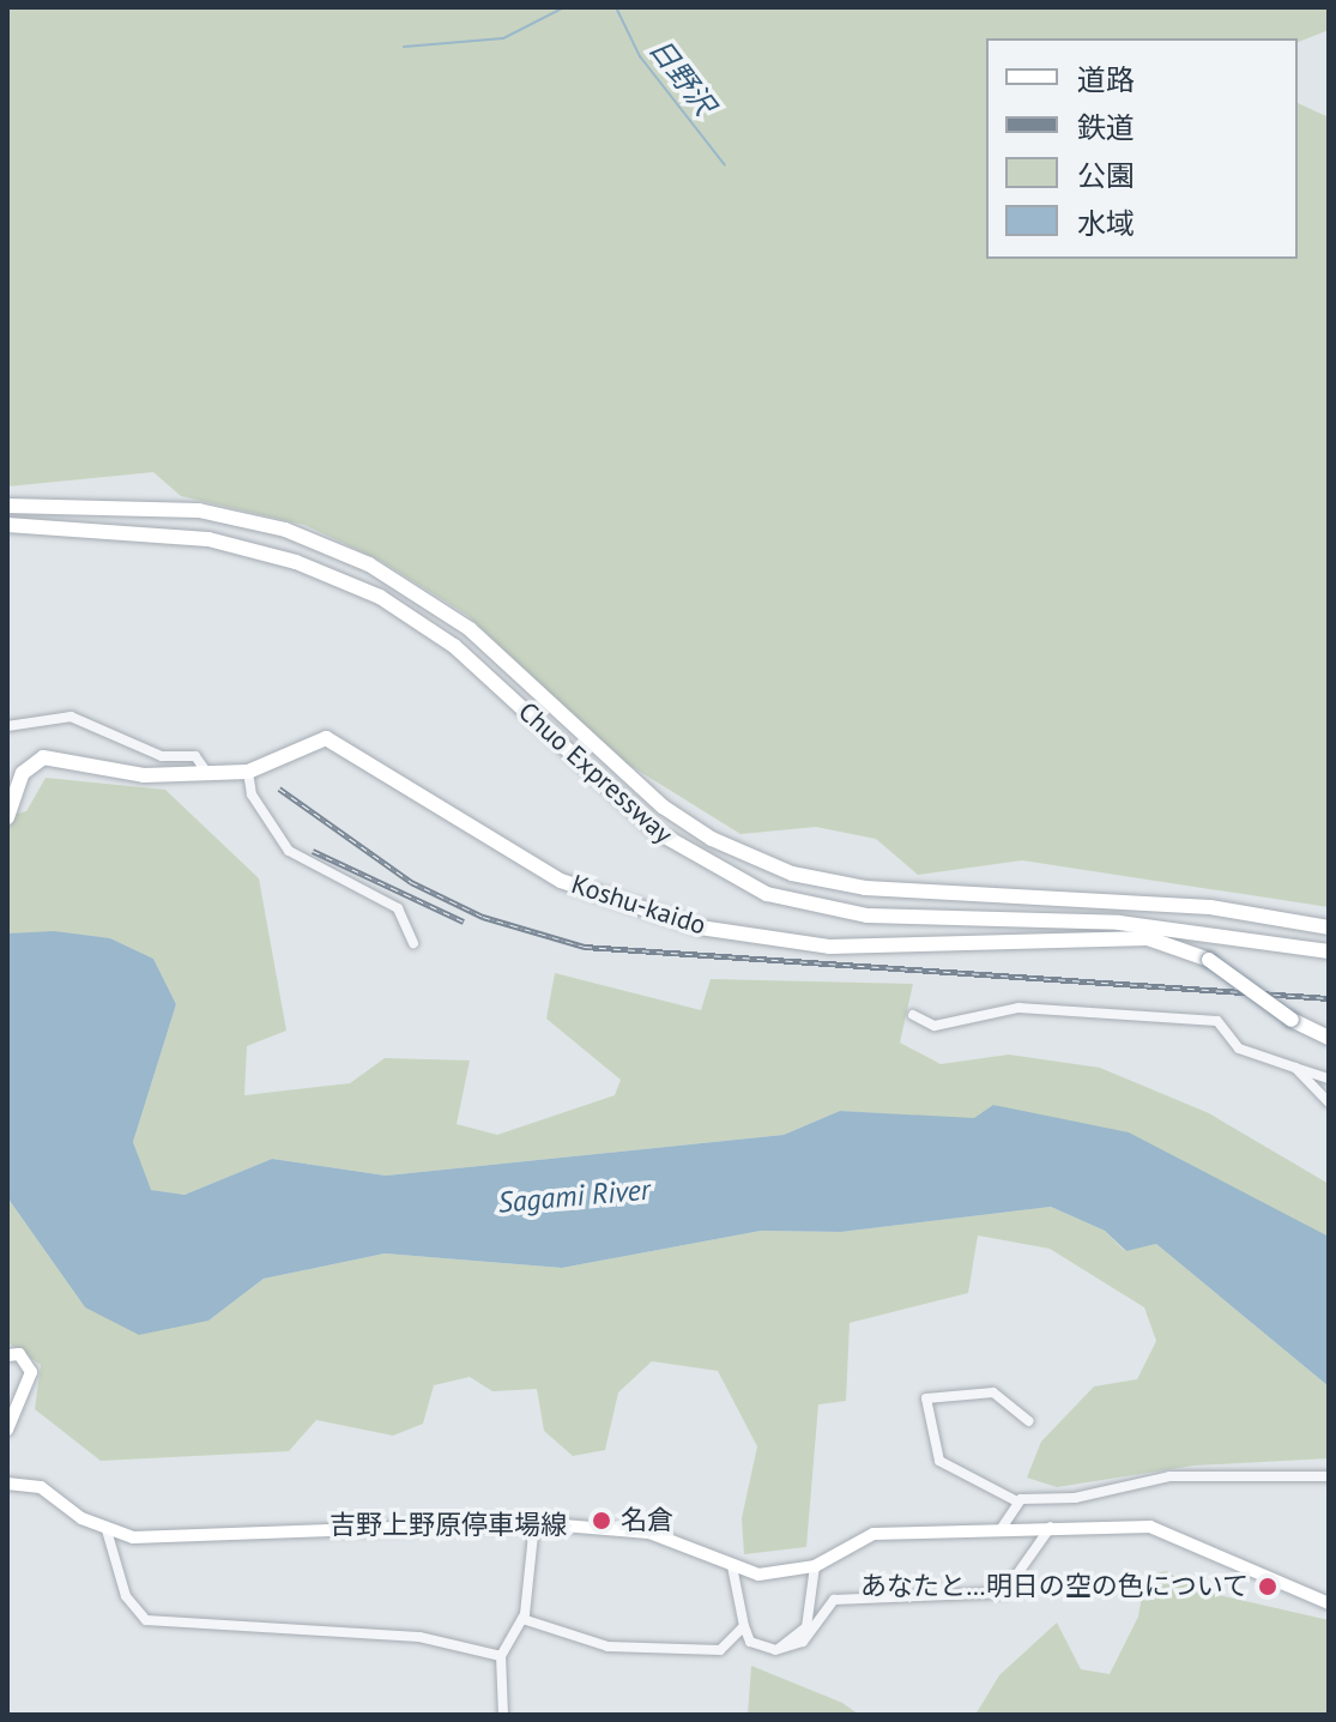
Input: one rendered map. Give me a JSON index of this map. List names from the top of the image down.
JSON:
{
  "streets": {
    "highway": ["Chuo Expressway", "Koshu-kaido"],
    "main road": ["吉野上野原停車場線"]
  },
  "water": ["日野沢", "Sagami River"],
  "places": ["名倉", "あなたと…明日の空の色について"],
  "legend": [
    "道路",
    "鉄道",
    "公園",
    "水域"
  ]
}
